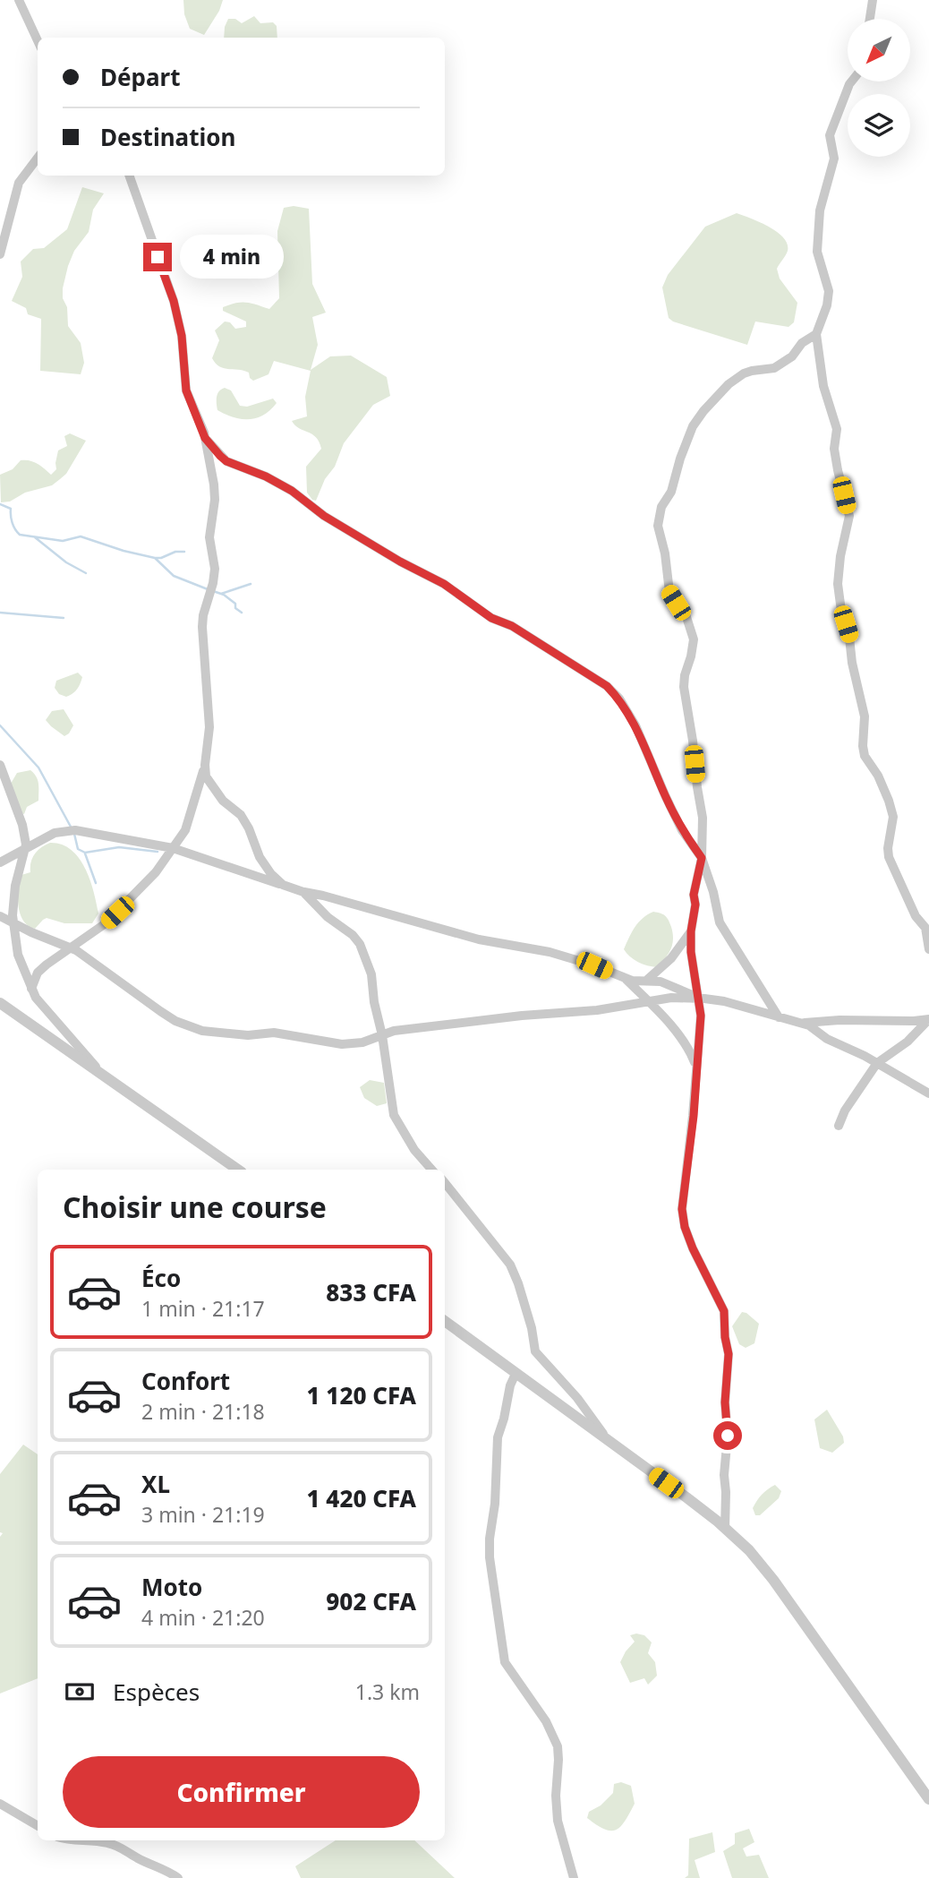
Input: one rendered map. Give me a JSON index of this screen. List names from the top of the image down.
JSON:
{
  "north": "bottom left",
  "page": {
    "banner": ["Départ", "Destination"],
    "bubble": "4 min",
    "heading": "Choisir une course",
    "list": [
      {
        "name": "Éco",
        "note": "1 min · 21:17",
        "value": "833 CFA"
      },
      {
        "name": "Confort",
        "note": "2 min · 21:18",
        "value": "1 120 CFA"
      },
      {
        "name": "XL",
        "note": "3 min · 21:19",
        "value": "1 420 CFA"
      },
      {
        "name": "Moto",
        "note": "4 min · 21:20",
        "value": "902 CFA"
      }
    ],
    "pay": ["Espèces", "1.3 km"],
    "buttons": "Confirmer"
  }
}
